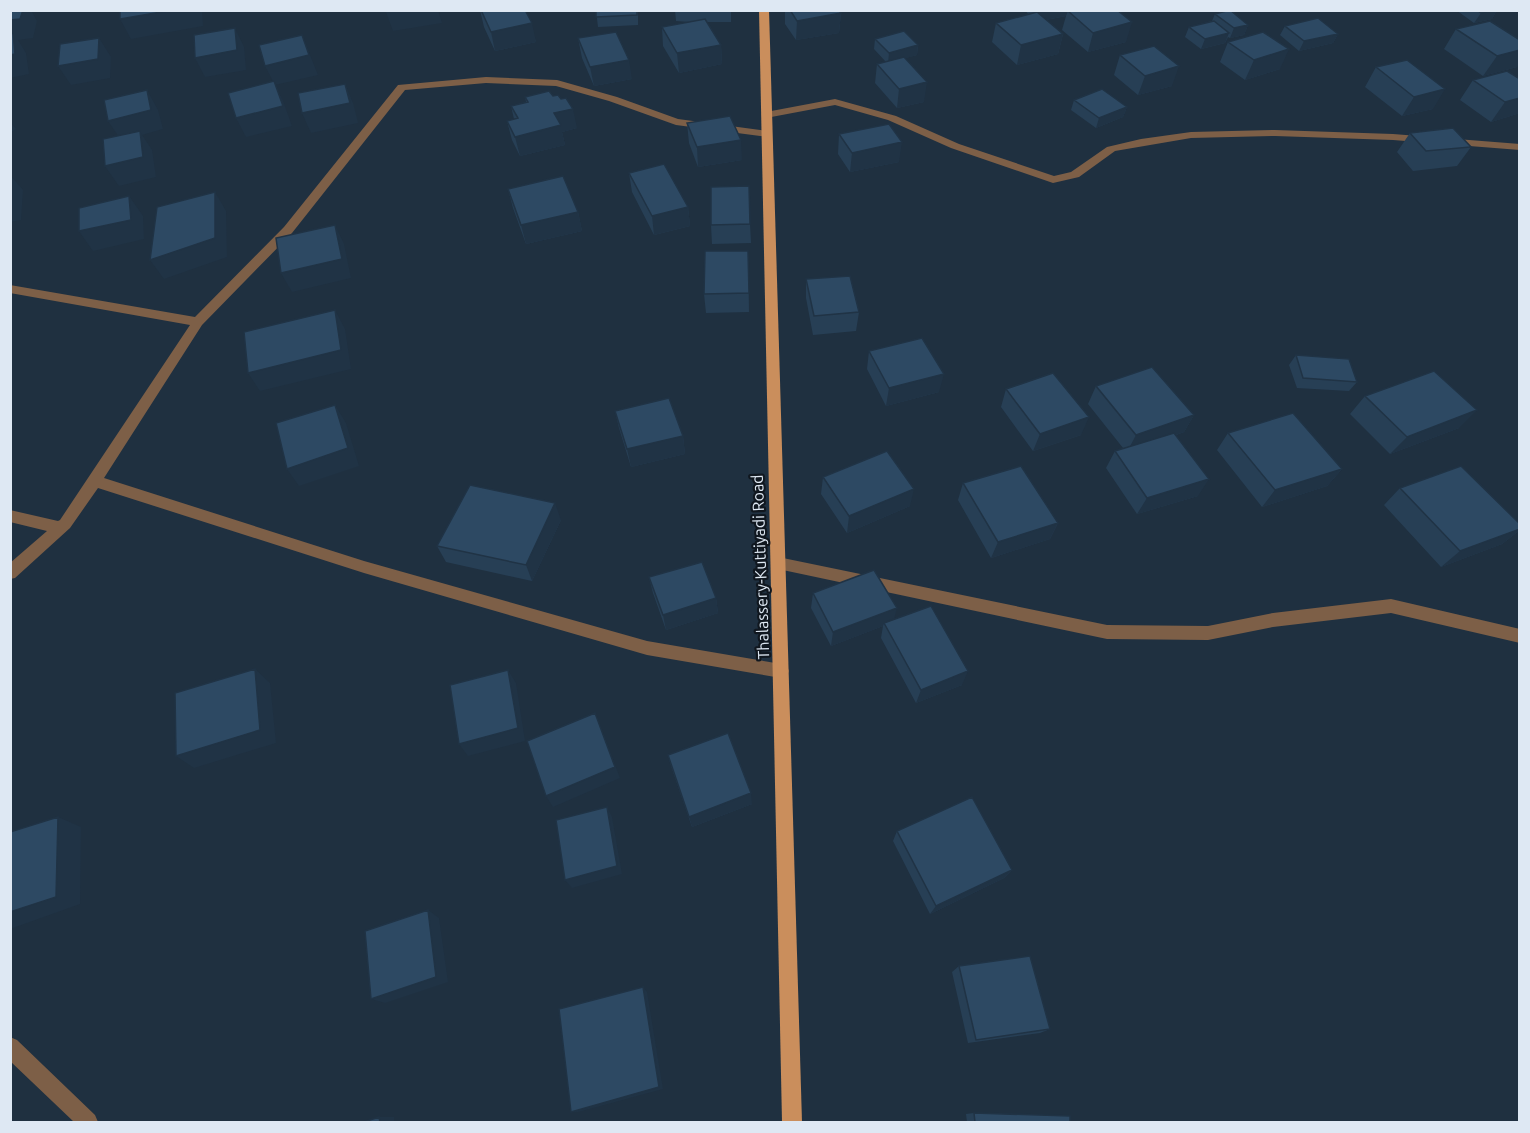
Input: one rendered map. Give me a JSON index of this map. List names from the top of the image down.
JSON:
{
  "streets": {
    "main road": ["Thalassery-Kuttiyadi Road"]
  }
}
